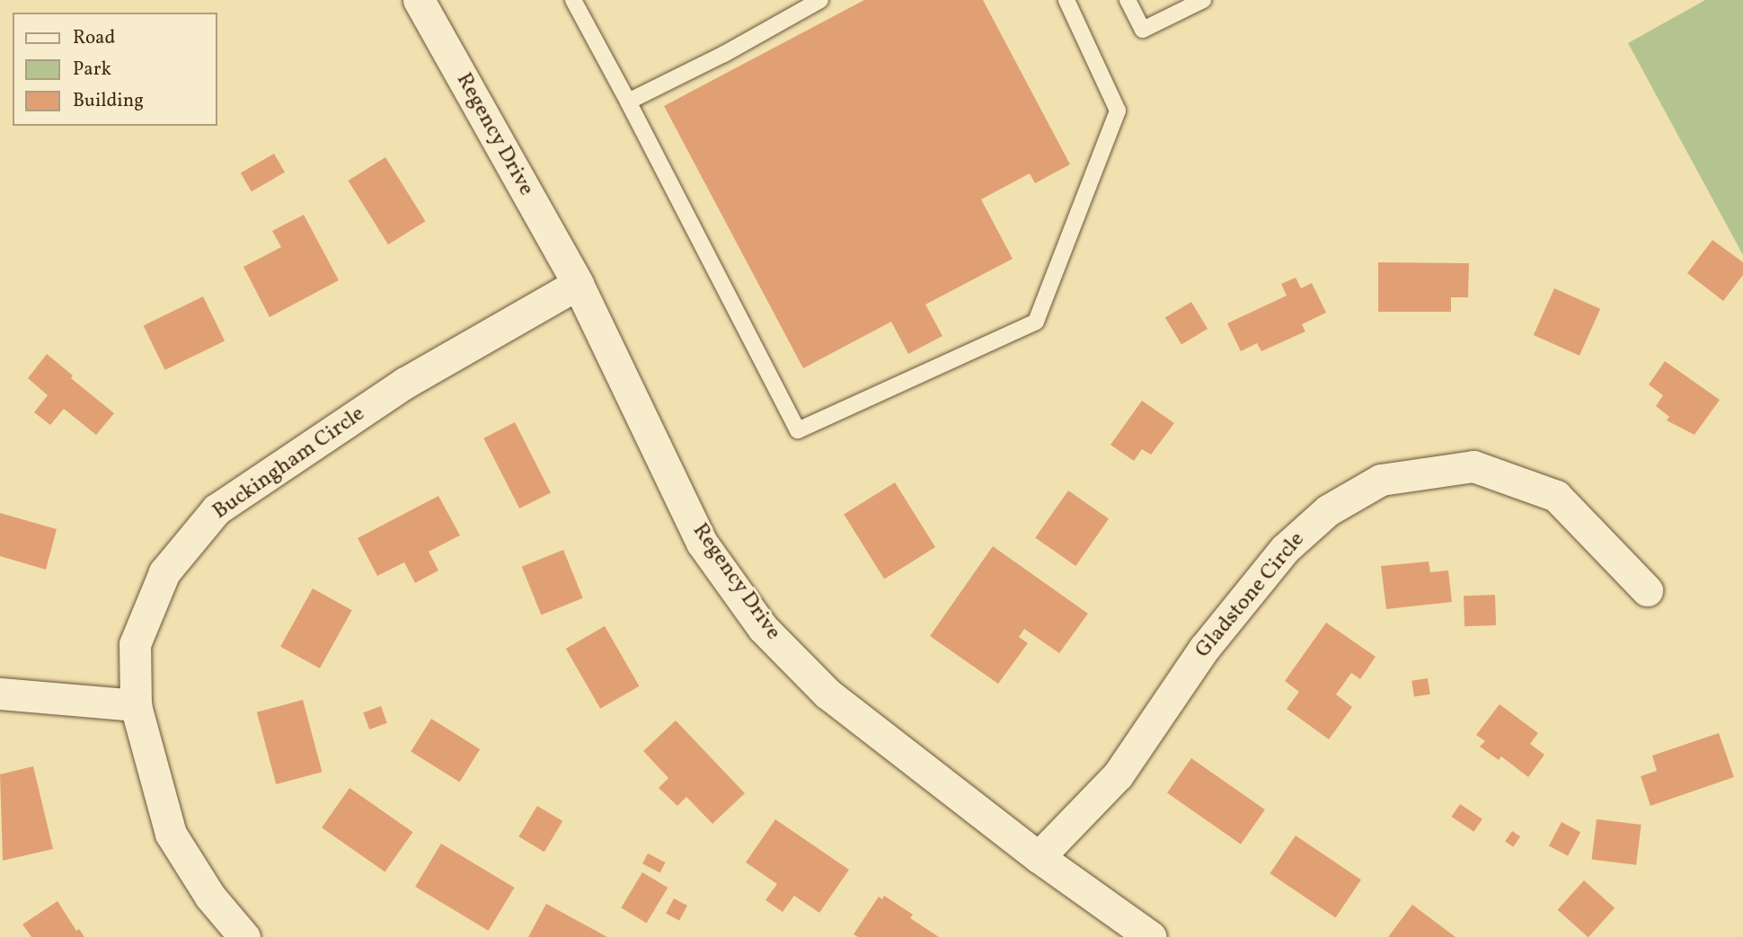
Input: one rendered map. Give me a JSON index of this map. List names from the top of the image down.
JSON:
{
  "streets": {
    "street": ["Regency Drive", "Buckingham Circle", "Gladstone Circle"]
  },
  "crossings": [
    ["Regency Drive", "Buckingham Circle"],
    ["Regency Drive", "Gladstone Circle"]
  ],
  "legend": ["Road", "Park", "Building"]
}
